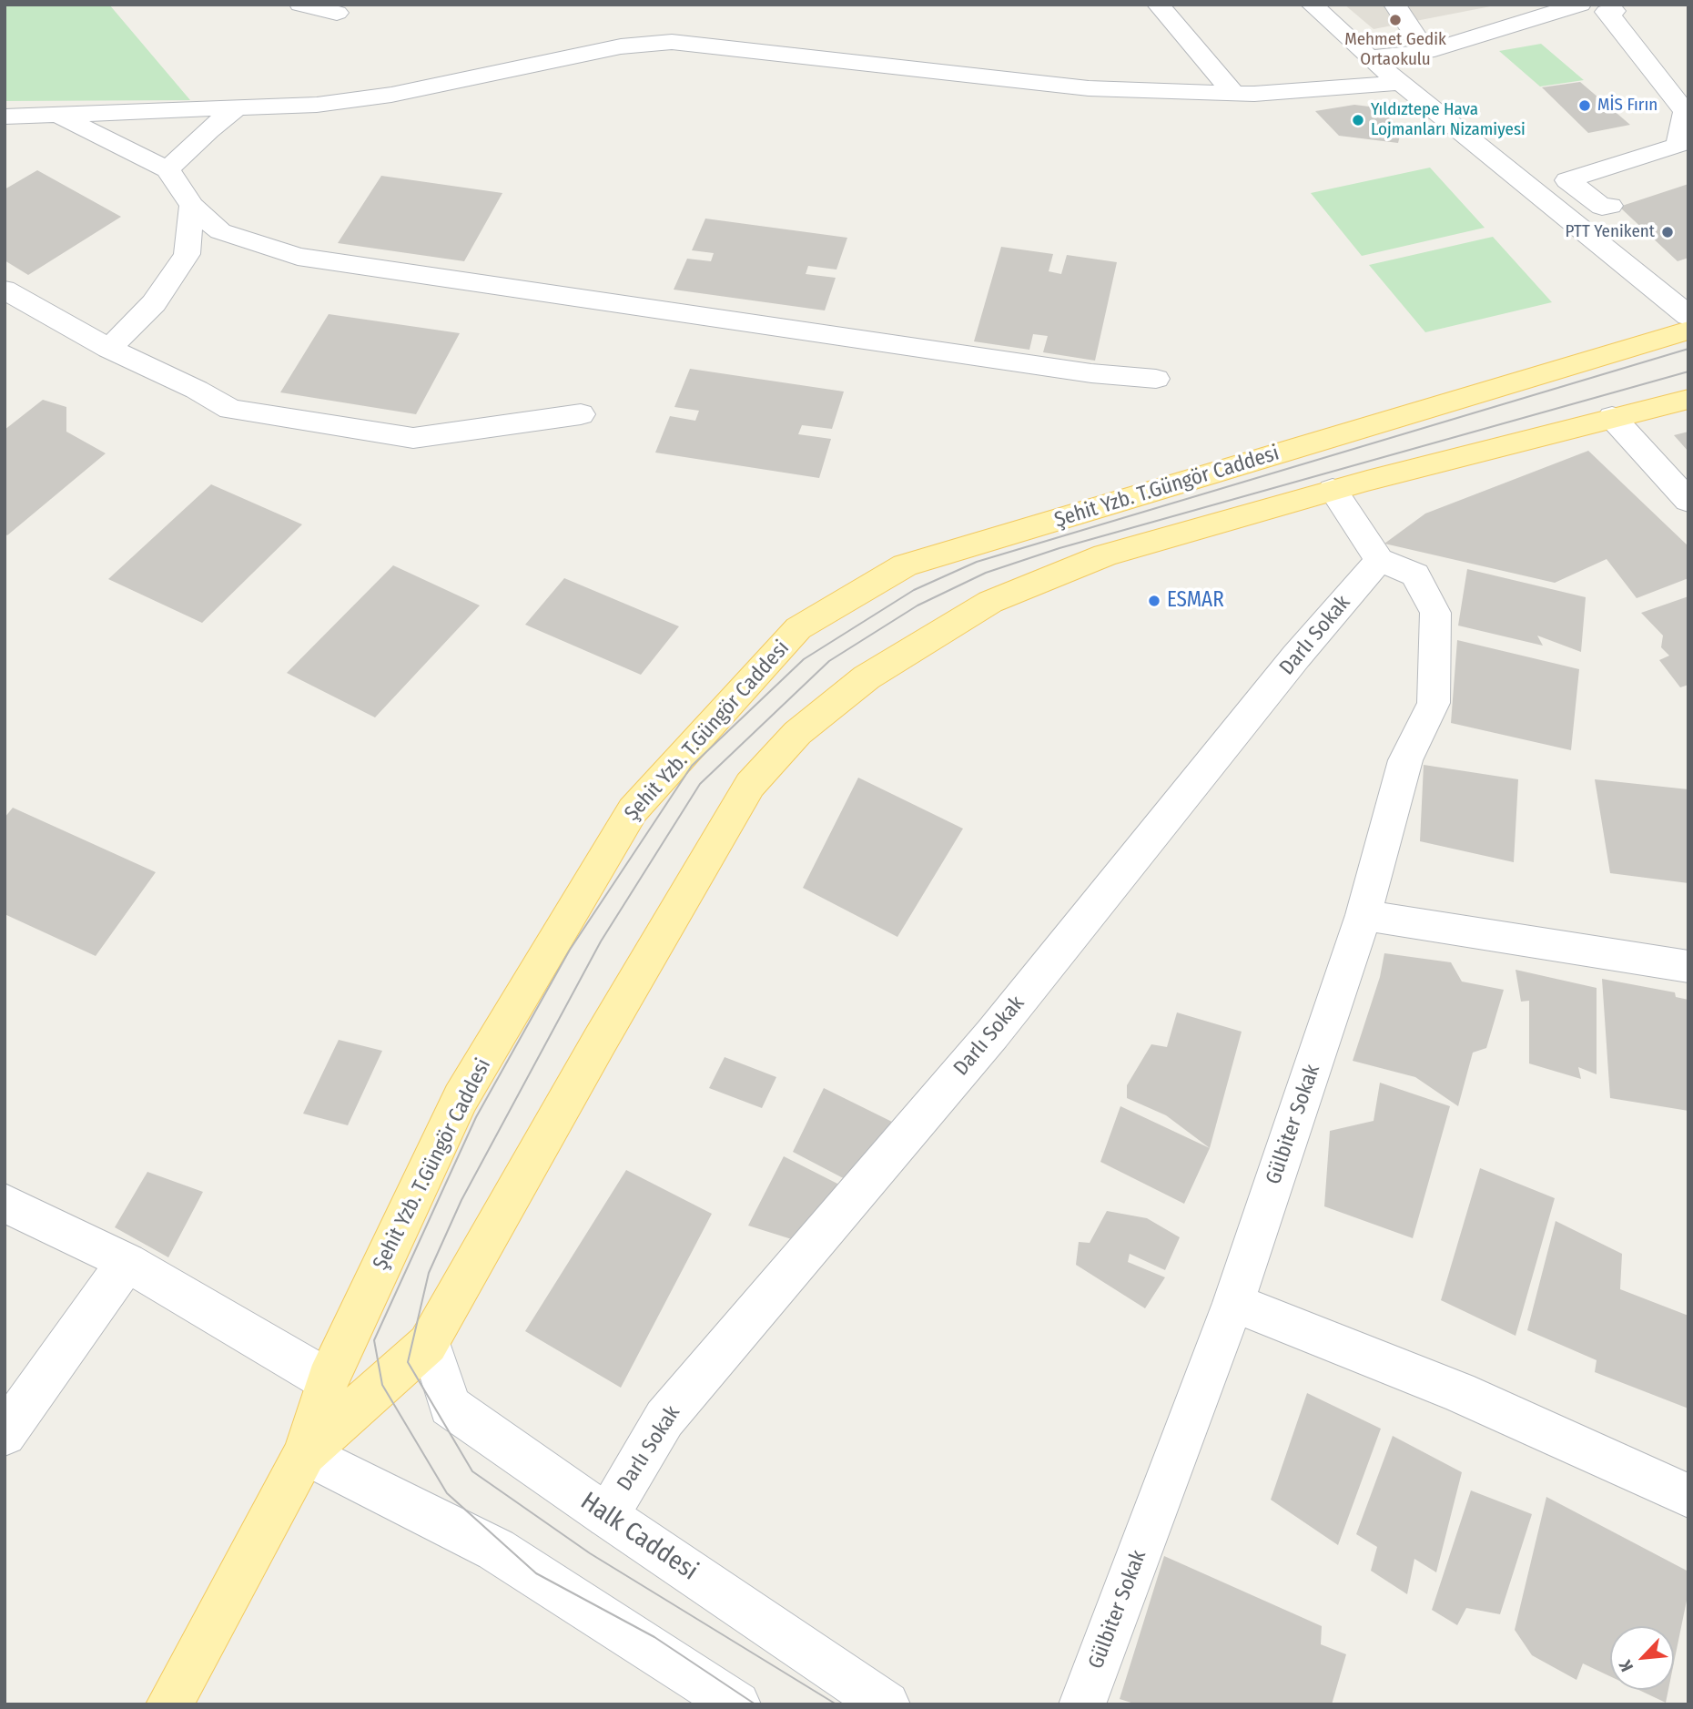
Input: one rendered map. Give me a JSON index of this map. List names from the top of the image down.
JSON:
{
  "streets": {
    "main road": ["Şehit Yzb. T.Güngör Caddesi"],
    "street": ["Darlı Sokak", "Gülbiter Sokak", "Halk Caddesi"]
  },
  "crossings": [
    ["Darlı Sokak", "Gülbiter Sokak"],
    ["Darlı Sokak", "Halk Caddesi"]
  ],
  "places": [
    "Mehmet Gedik Ortaokulu",
    "MİS Fırın",
    "Yıldıztepe Hava Lojmanları Nizamiyesi",
    "PTT Yenikent",
    "ESMAR"
  ],
  "north": "bottom left"
}
